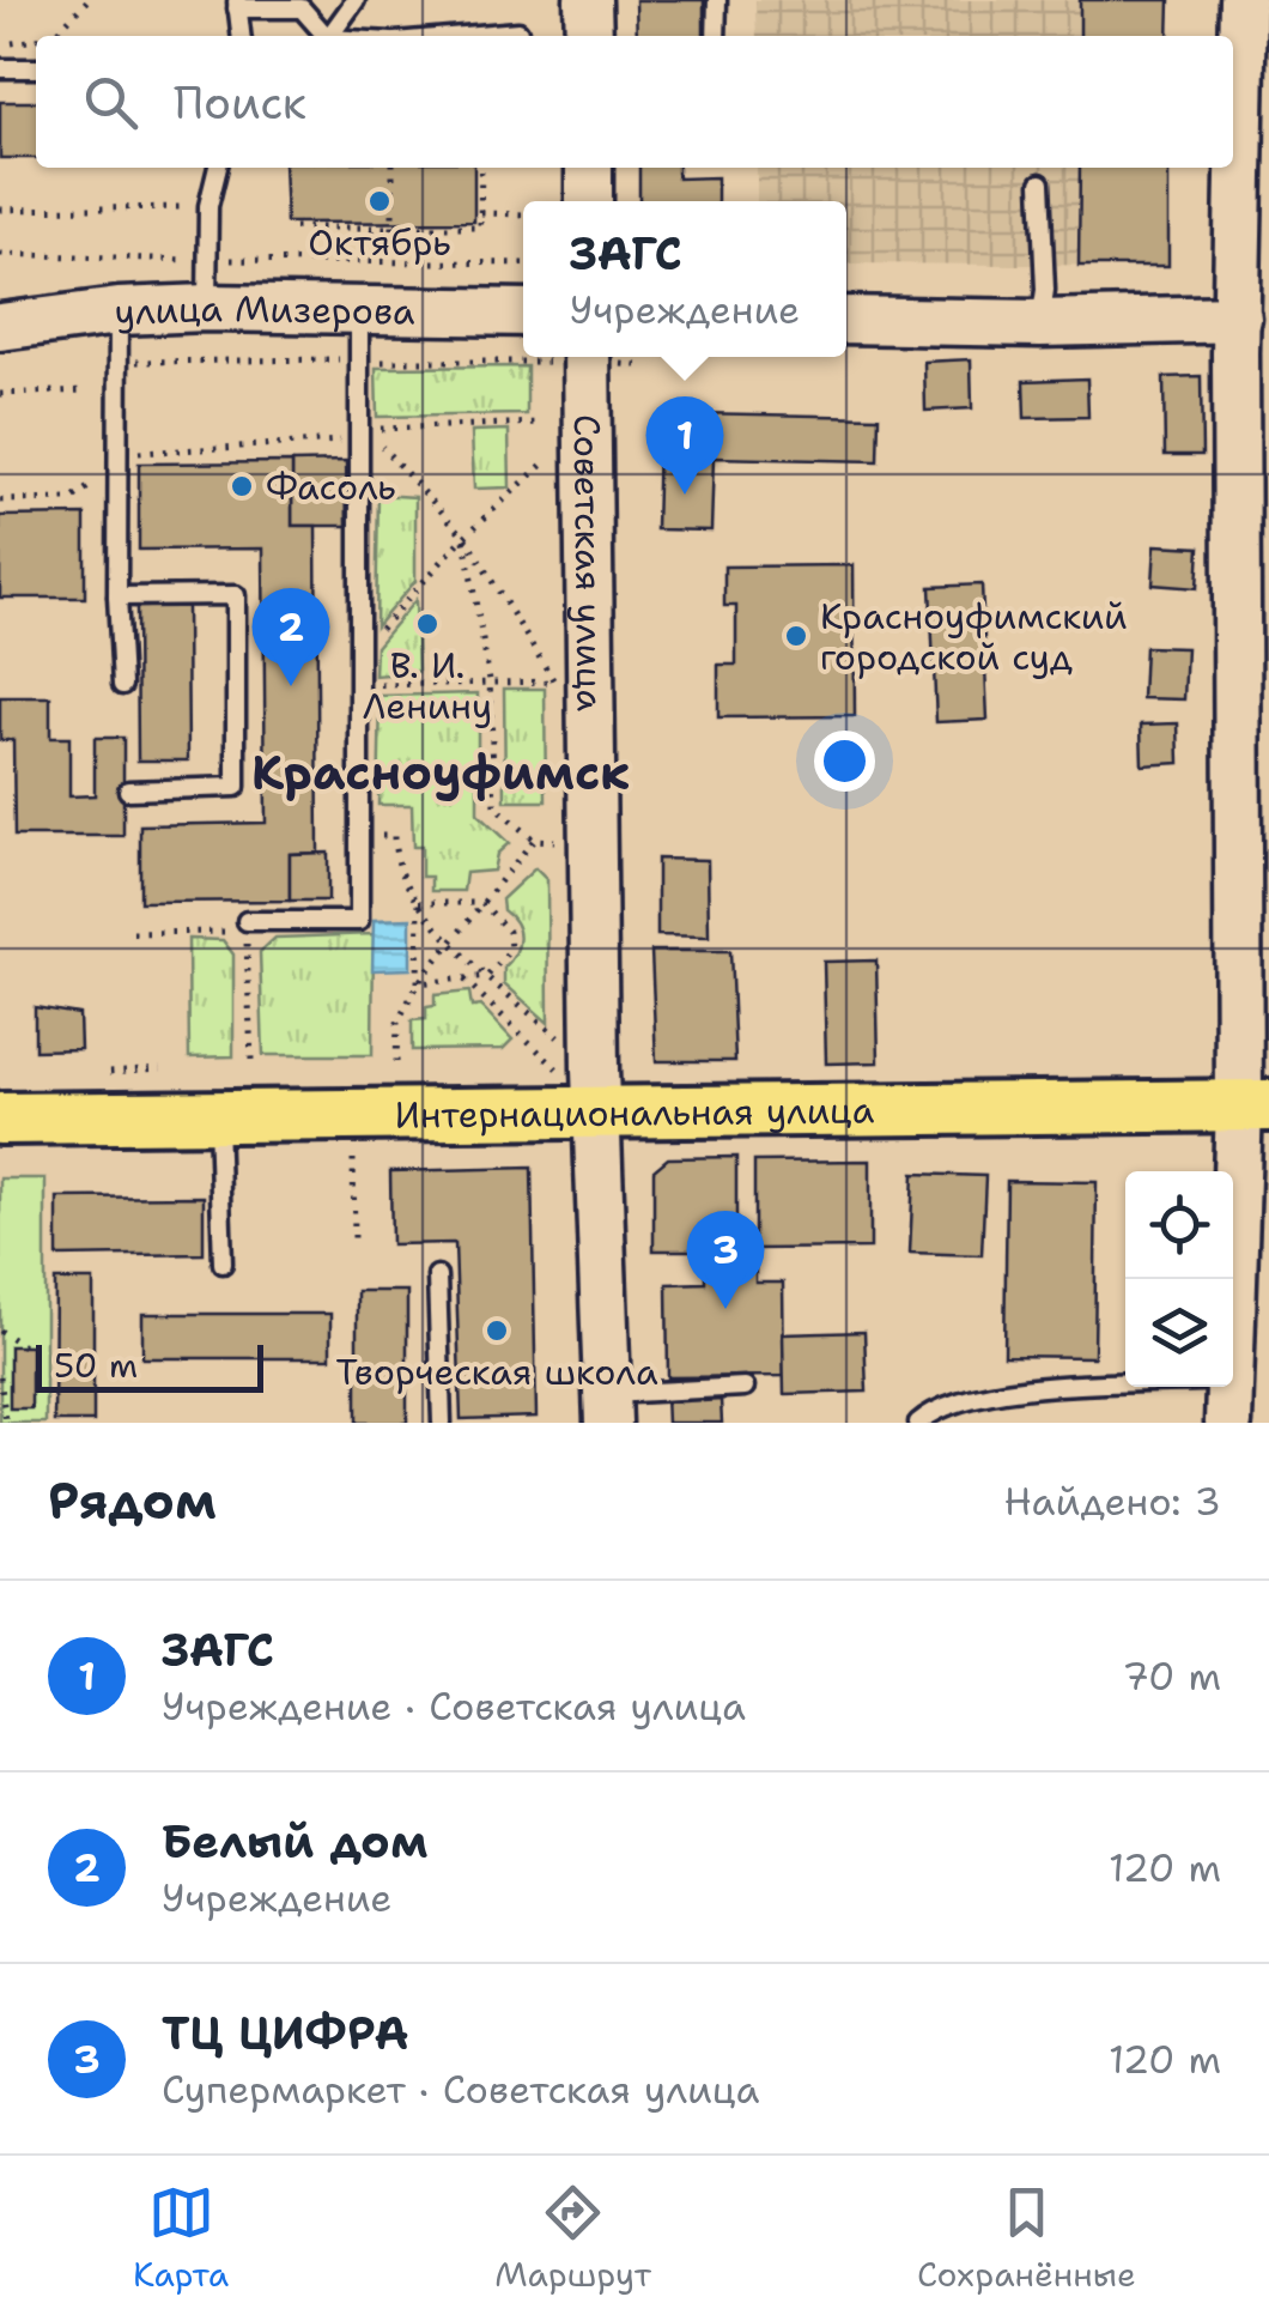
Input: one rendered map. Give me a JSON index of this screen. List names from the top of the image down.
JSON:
{
  "streets": {
    "main road": ["улица Мизерова", "Советская улица", "Интернациональная улица"]
  },
  "crossings": [
    ["Советская улица", "Интернациональная улица"]
  ],
  "districts": ["Красноуфимск"],
  "places": [
    "Октябрь",
    "Фасоль",
    "В. И. Ленину",
    "Красноуфимский городской суд",
    "Творческая школа"
  ],
  "scale_bar": "50 m",
  "page": {
    "search": "Поиск",
    "popup": ["ЗАГС", "Учреждение"],
    "pins": ["1", "2", "3"],
    "scale": "50 m",
    "heading": ["Рядом", "Найдено: 3"],
    "list": [
      {
        "mark": "1",
        "name": "ЗАГС",
        "note": "Учреждение · Советская улица",
        "value": "70 m"
      },
      {
        "mark": "2",
        "name": "Белый дом",
        "note": "Учреждение",
        "value": "120 m"
      },
      {
        "mark": "3",
        "name": "ТЦ ЦИФРА",
        "note": "Супермаркет · Советская улица",
        "value": "120 m"
      }
    ],
    "nav": ["Карта", "Маршрут", "Сохранённые"]
  }
}
